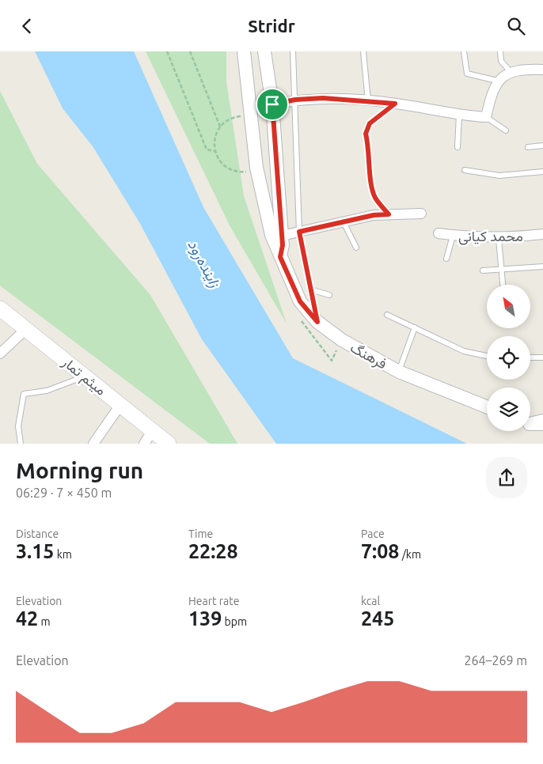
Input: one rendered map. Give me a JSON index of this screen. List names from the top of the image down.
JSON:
{
  "streets": {
    "main road": ["میثم تمار"],
    "street": ["محمد کیانی", "فرهنگ"]
  },
  "water": ["زاینده‌رود"],
  "north": "top left",
  "page": {
    "header": "Stridr",
    "heading": ["Morning run", "06:29 · 7 × 450 m"],
    "stats": [
      ["Distance", "3.15 km"],
      ["Time", "22:28"],
      ["Pace", "7:08 /km"],
      ["Elevation", "42 m"],
      ["Heart rate", "139 bpm"],
      ["kcal", "245"]
    ],
    "chart": ["Elevation", "264–269 m"]
  }
}
